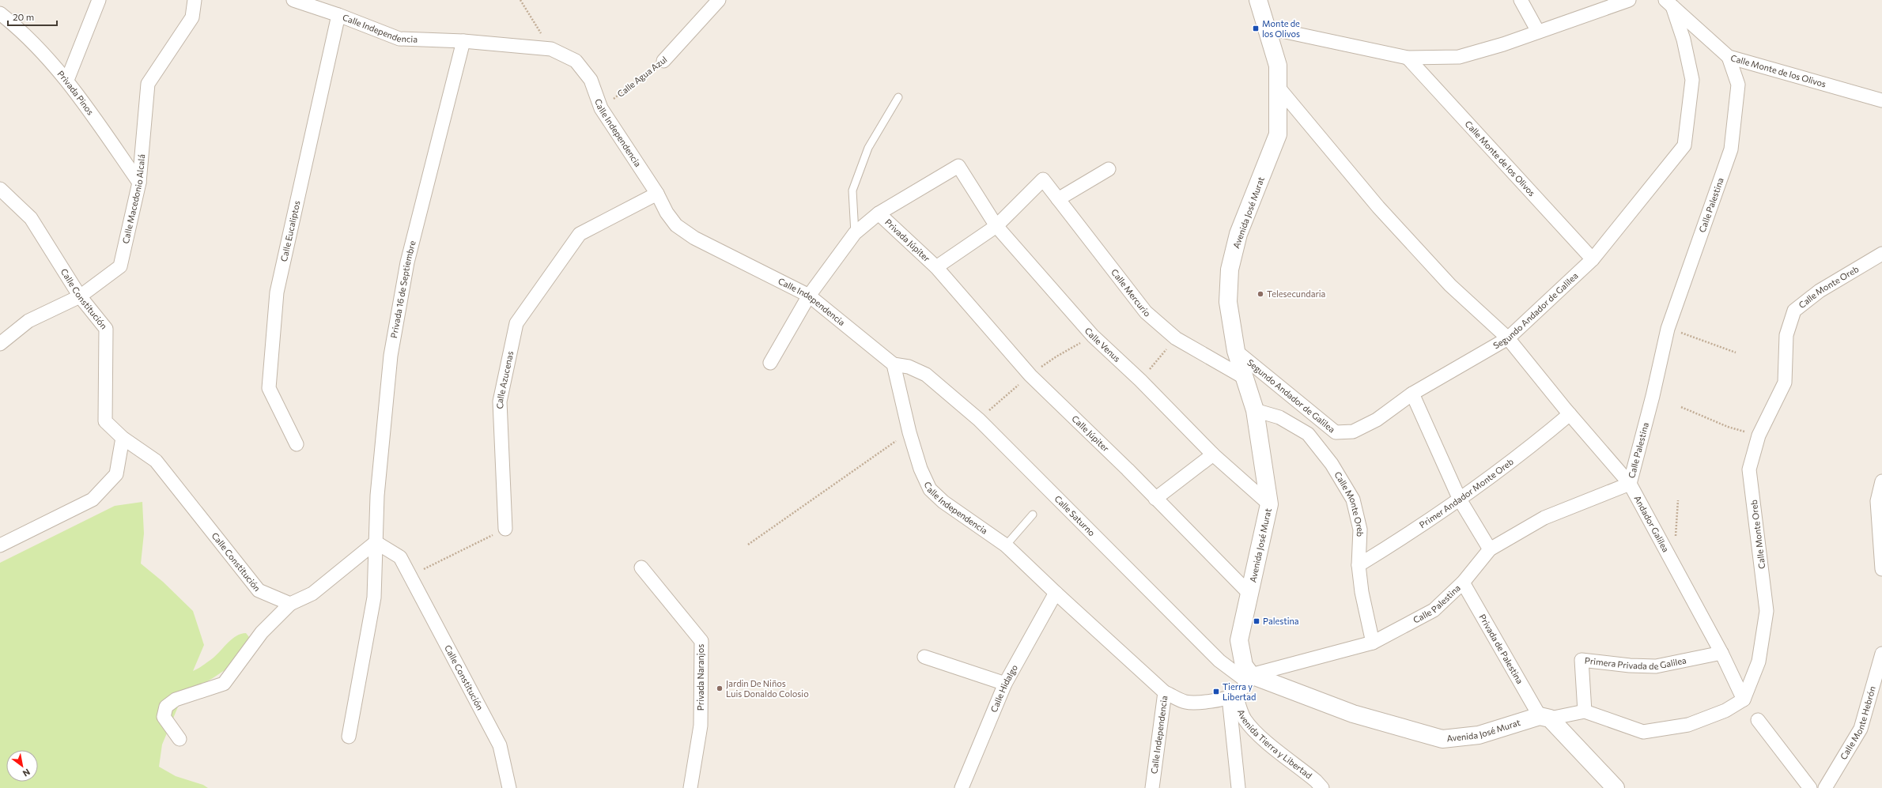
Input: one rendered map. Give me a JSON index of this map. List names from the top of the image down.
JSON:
{
  "streets": {
    "street": [
      "Calle Independencia",
      "Calle Monte de los Olivos",
      "Calle Agua Azul",
      "Privada Pinos",
      "Calle Macedonio Alcalá",
      "Calle Palestina",
      "Avenida José Murat",
      "Calle Eucaliptos",
      "Privada Júpiter",
      "Calle Monte Oreb",
      "Privada 16 de Septiembre",
      "Calle Mercurio",
      "Calle Constitución",
      "Segundo Andador de Galilea",
      "Calle Venus",
      "Calle Azucenas",
      "Calle Júpiter",
      "Primer Andador Monte Oreb",
      "Calle Saturno",
      "Andador Galilea",
      "Privada de Palestina",
      "Primera Privada de Galilea",
      "Privada Naranjos",
      "Calle Hidalgo",
      "Calle Monte Hebrón",
      "Avenida Tierra y Libertad"
    ]
  },
  "crossings": [
    ["Calle Independencia", "Calle Agua Azul"],
    ["Calle Independencia", "Calle Eucaliptos"],
    ["Calle Independencia", "Privada 16 de Septiembre"],
    ["Calle Independencia", "Calle Azucenas"],
    ["Calle Independencia", "Calle Saturno"],
    ["Calle Independencia", "Calle Hidalgo"],
    ["Calle Monte de los Olivos", "Calle Palestina"],
    ["Calle Monte de los Olivos", "Segundo Andador de Galilea"],
    ["Privada Pinos", "Calle Macedonio Alcalá"],
    ["Calle Macedonio Alcalá", "Calle Constitución"],
    ["Calle Palestina", "Avenida José Murat"],
    ["Calle Palestina", "Calle Monte Oreb"],
    ["Calle Palestina", "Calle Saturno"],
    ["Calle Palestina", "Andador Galilea"],
    ["Calle Palestina", "Privada de Palestina"],
    ["Avenida José Murat", "Calle Monte Oreb"],
    ["Avenida José Murat", "Calle Mercurio"],
    ["Avenida José Murat", "Segundo Andador de Galilea"],
    ["Avenida José Murat", "Calle Venus"],
    ["Avenida José Murat", "Calle Júpiter"],
    ["Avenida José Murat", "Calle Saturno"],
    ["Avenida José Murat", "Andador Galilea"],
    ["Avenida José Murat", "Privada de Palestina"],
    ["Privada Júpiter", "Calle Venus"],
    ["Privada Júpiter", "Calle Júpiter"],
    ["Calle Monte Oreb", "Primer Andador Monte Oreb"],
    ["Calle Monte Oreb", "Andador Galilea"],
    ["Privada 16 de Septiembre", "Calle Constitución"],
    ["Calle Mercurio", "Calle Venus"],
    ["Segundo Andador de Galilea", "Andador Galilea"],
    ["Primer Andador Monte Oreb", "Andador Galilea"],
    ["Andador Galilea", "Primera Privada de Galilea"]
  ],
  "places": {
    "transit": ["Monte de los Olivos", "Palestina", "Tierra y Libertad"],
    "other": ["Telesecundaria", "Jardin De Niños Luis Donaldo Colosio"]
  },
  "scale_bar": "20 m",
  "north": "bottom right"
}
